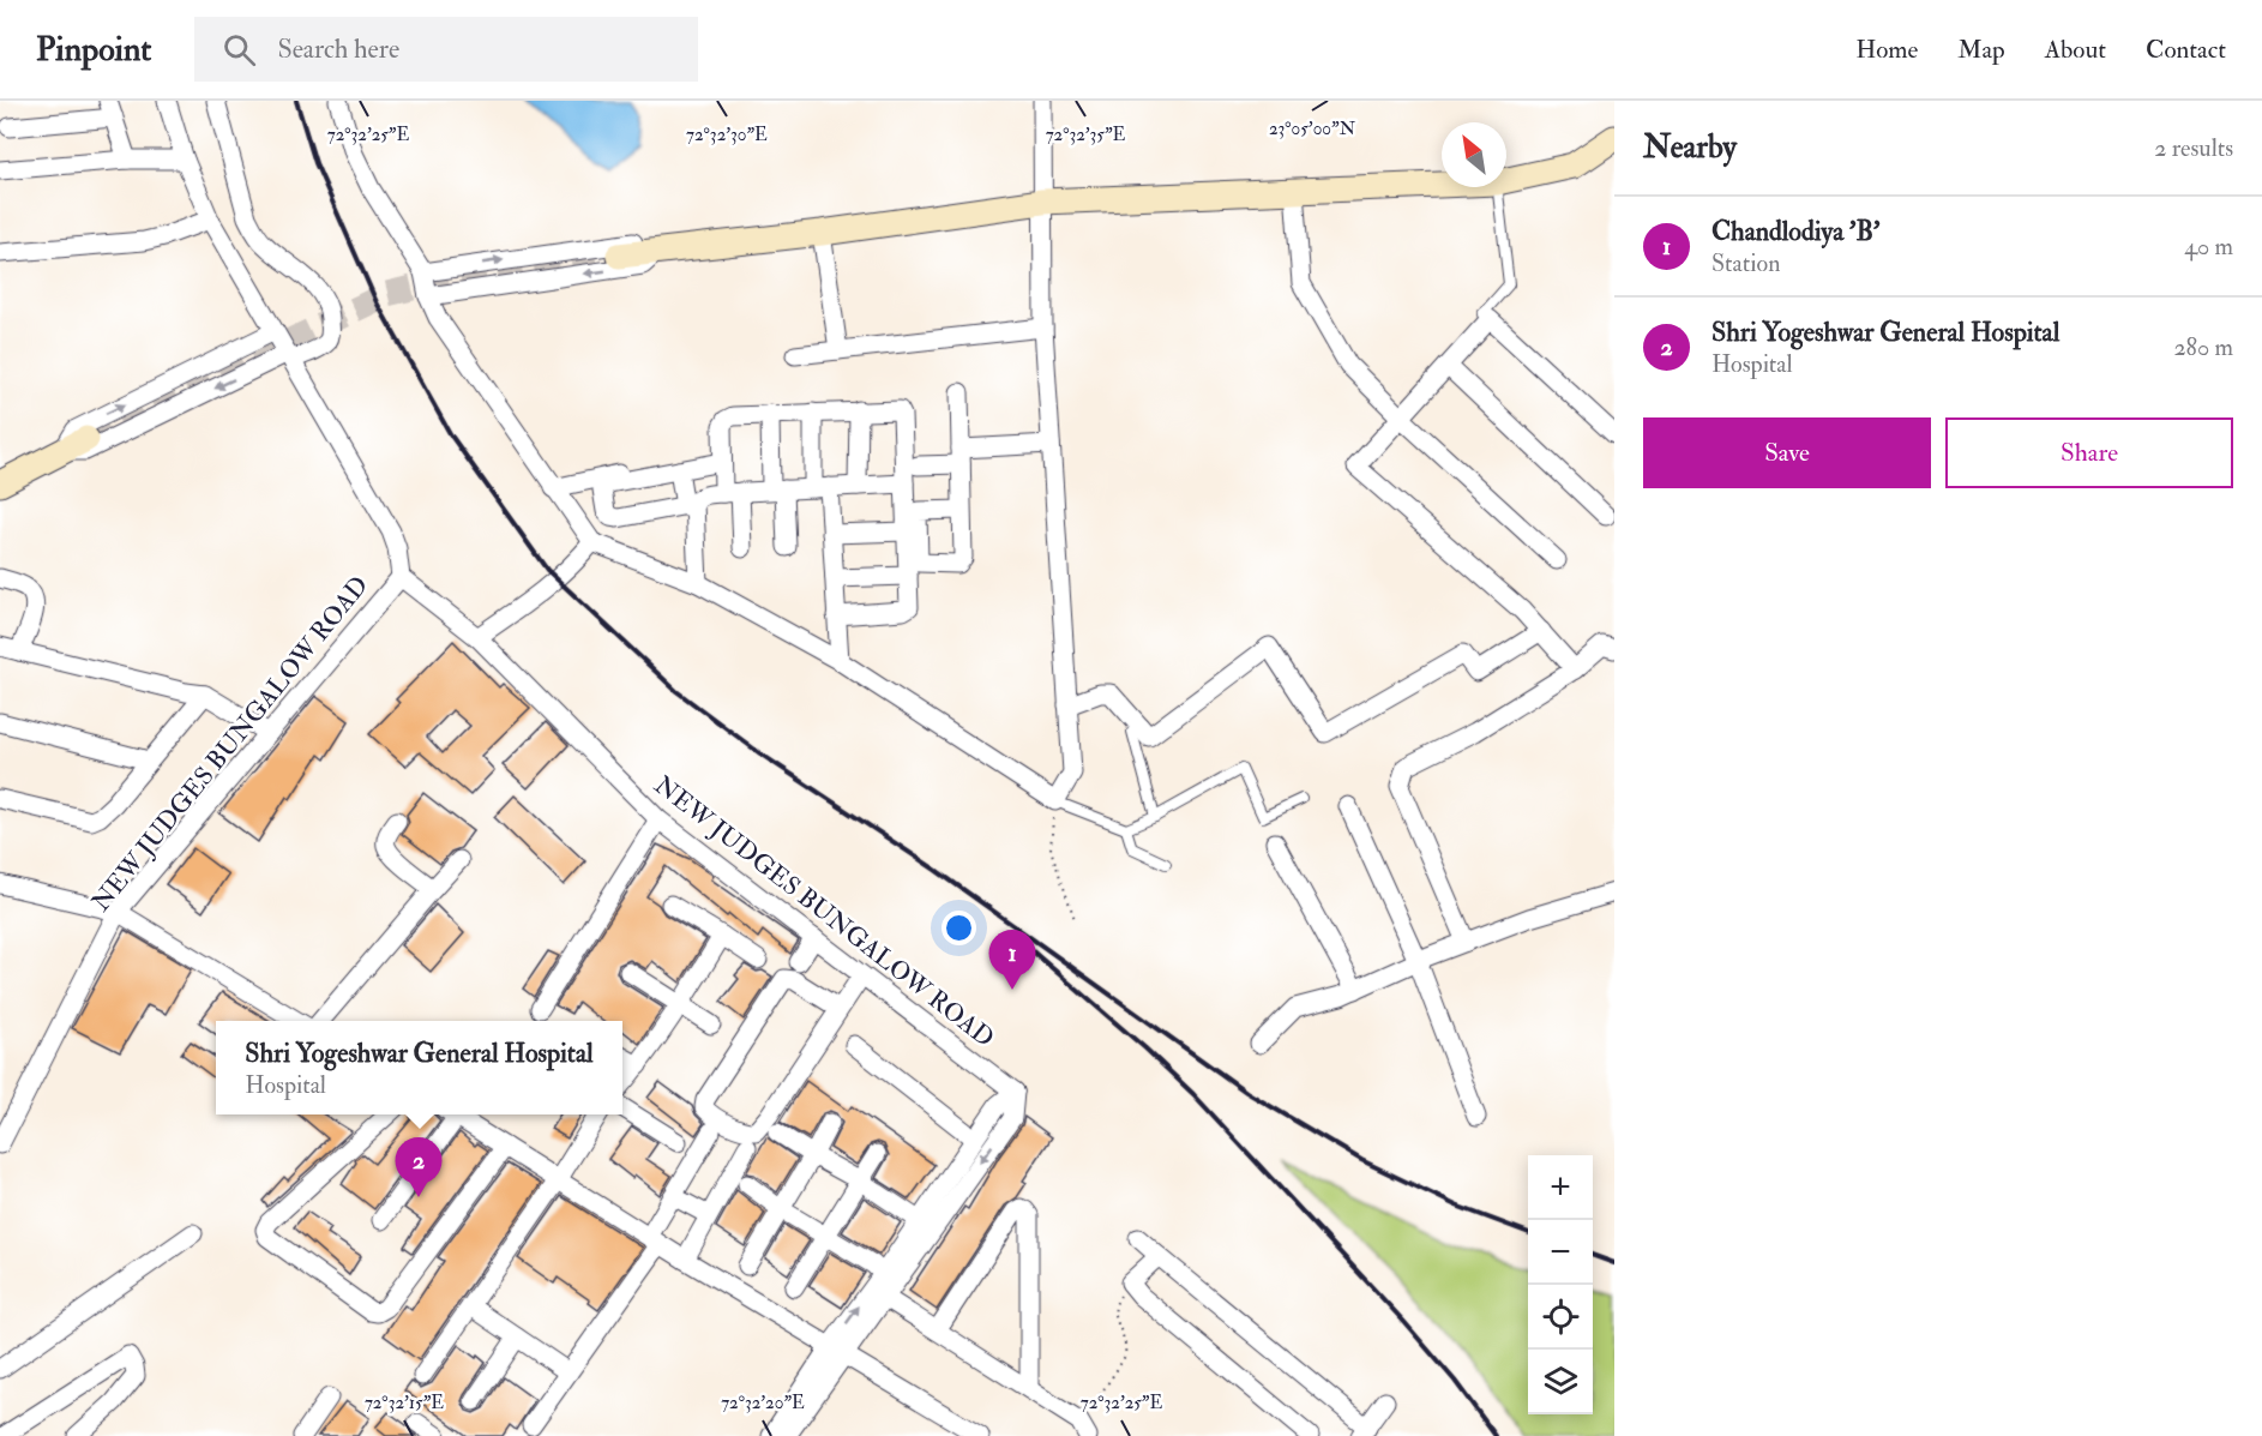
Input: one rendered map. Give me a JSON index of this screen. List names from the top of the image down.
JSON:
{
  "streets": {
    "street": ["NEW JUDGES BUNGALOW ROAD"]
  },
  "north": "top left",
  "page": {
    "header": "Pinpoint",
    "search": "Search here",
    "nav": [
      "Home",
      "Map",
      "About",
      "Contact"
    ],
    "heading": ["Nearby", "2 results"],
    "list": [
      {
        "mark": "1",
        "name": "Chandlodiya 'B'",
        "note": "Station",
        "value": "40 m"
      },
      {
        "mark": "2",
        "name": "Shri Yogeshwar General Hospital",
        "note": "Hospital",
        "value": "280 m"
      }
    ],
    "buttons": ["Save", "Share"],
    "pins": ["1", "2"],
    "popup": ["Shri Yogeshwar General Hospital", "Hospital"],
    "map_buttons": ["+", "−"]
  },
  "coordinates": [
    "23°05'00\"N",
    "72°32'25\"E",
    "72°32'30\"E",
    "72°32'35\"E",
    "72°32'15\"E",
    "72°32'20\"E"
  ]
}
